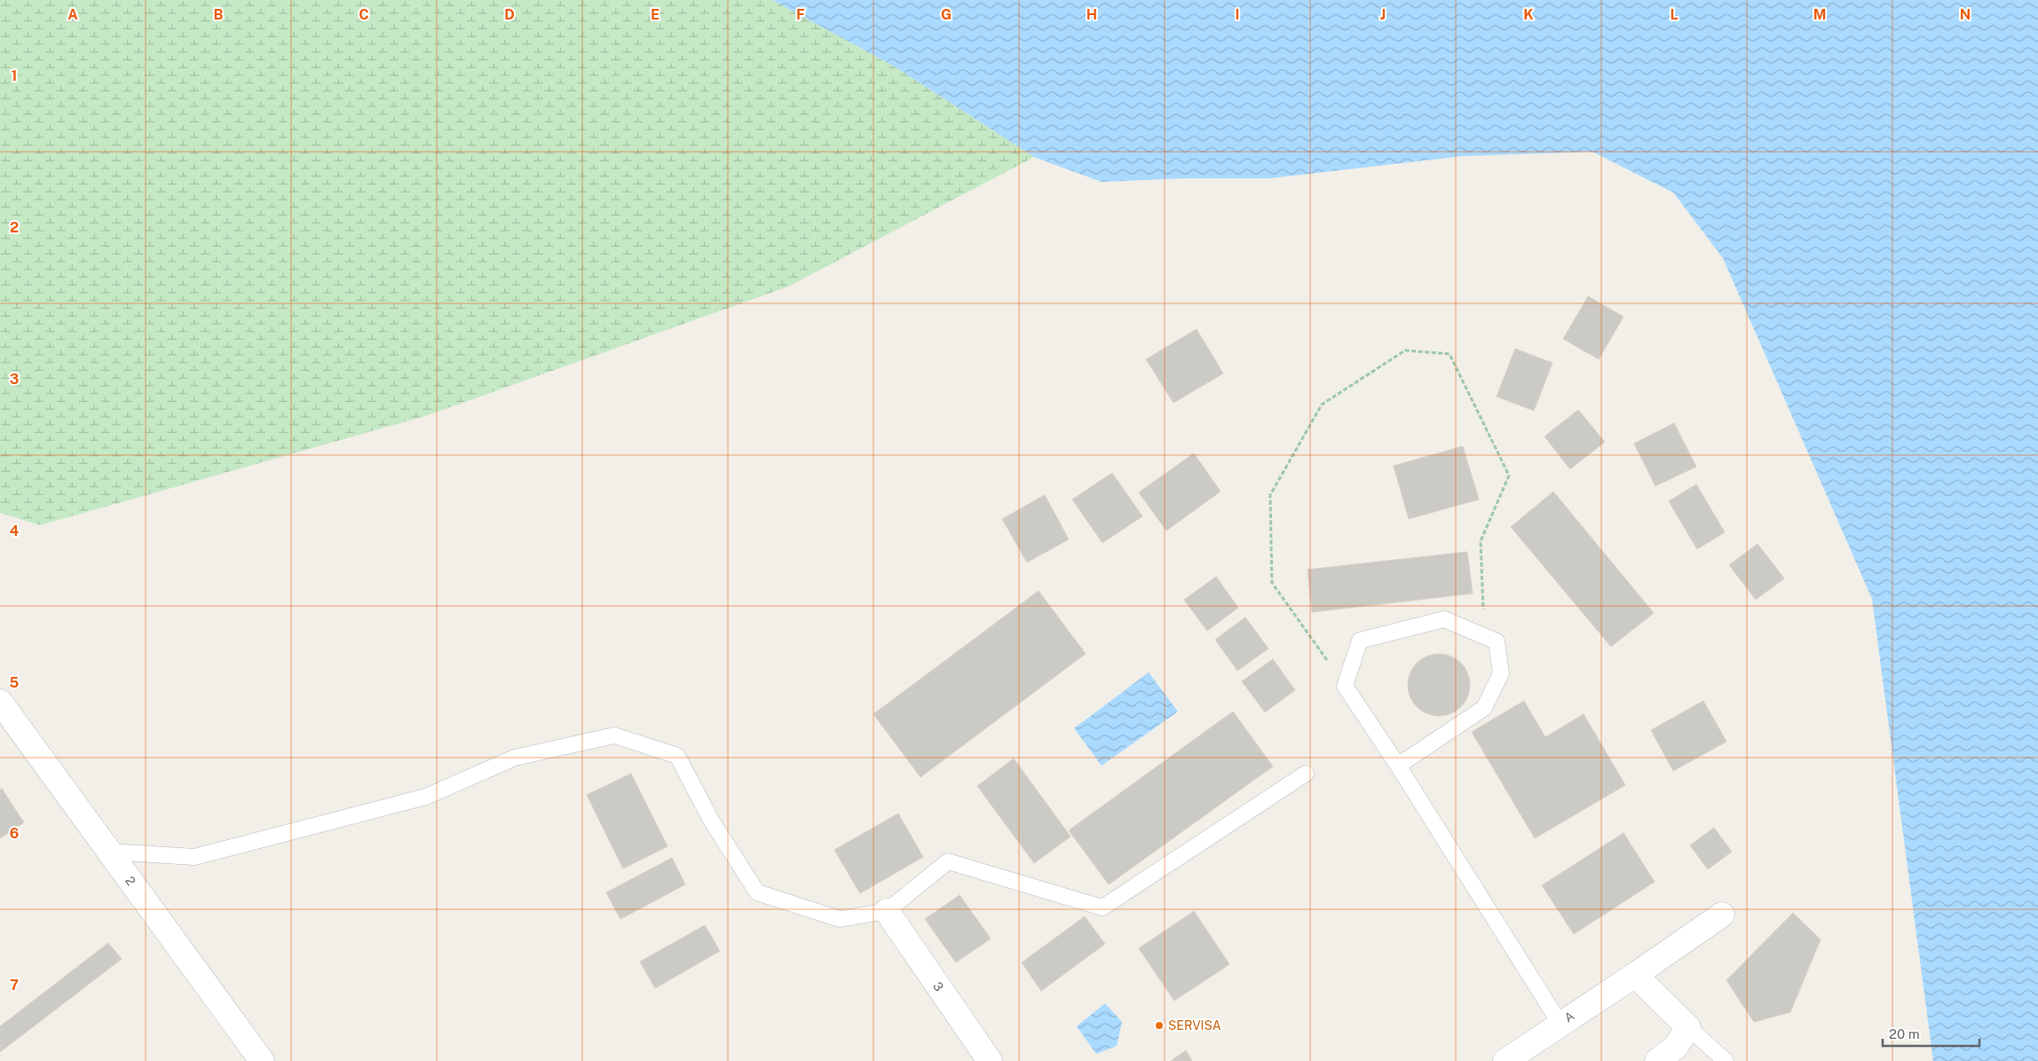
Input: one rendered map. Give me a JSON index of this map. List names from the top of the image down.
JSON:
{
  "streets": {
    "street": ["2", "3", "A"]
  },
  "places": ["SERVISA"],
  "scale_bar": "20 m",
  "grid": {
    "columns": [
      "A",
      "B",
      "C",
      "D",
      "E",
      "F",
      "G",
      "H",
      "I",
      "J",
      "K",
      "L",
      "M",
      "N"
    ],
    "rows": [
      "1",
      "2",
      "3",
      "4",
      "5",
      "6",
      "7"
    ]
  }
}
